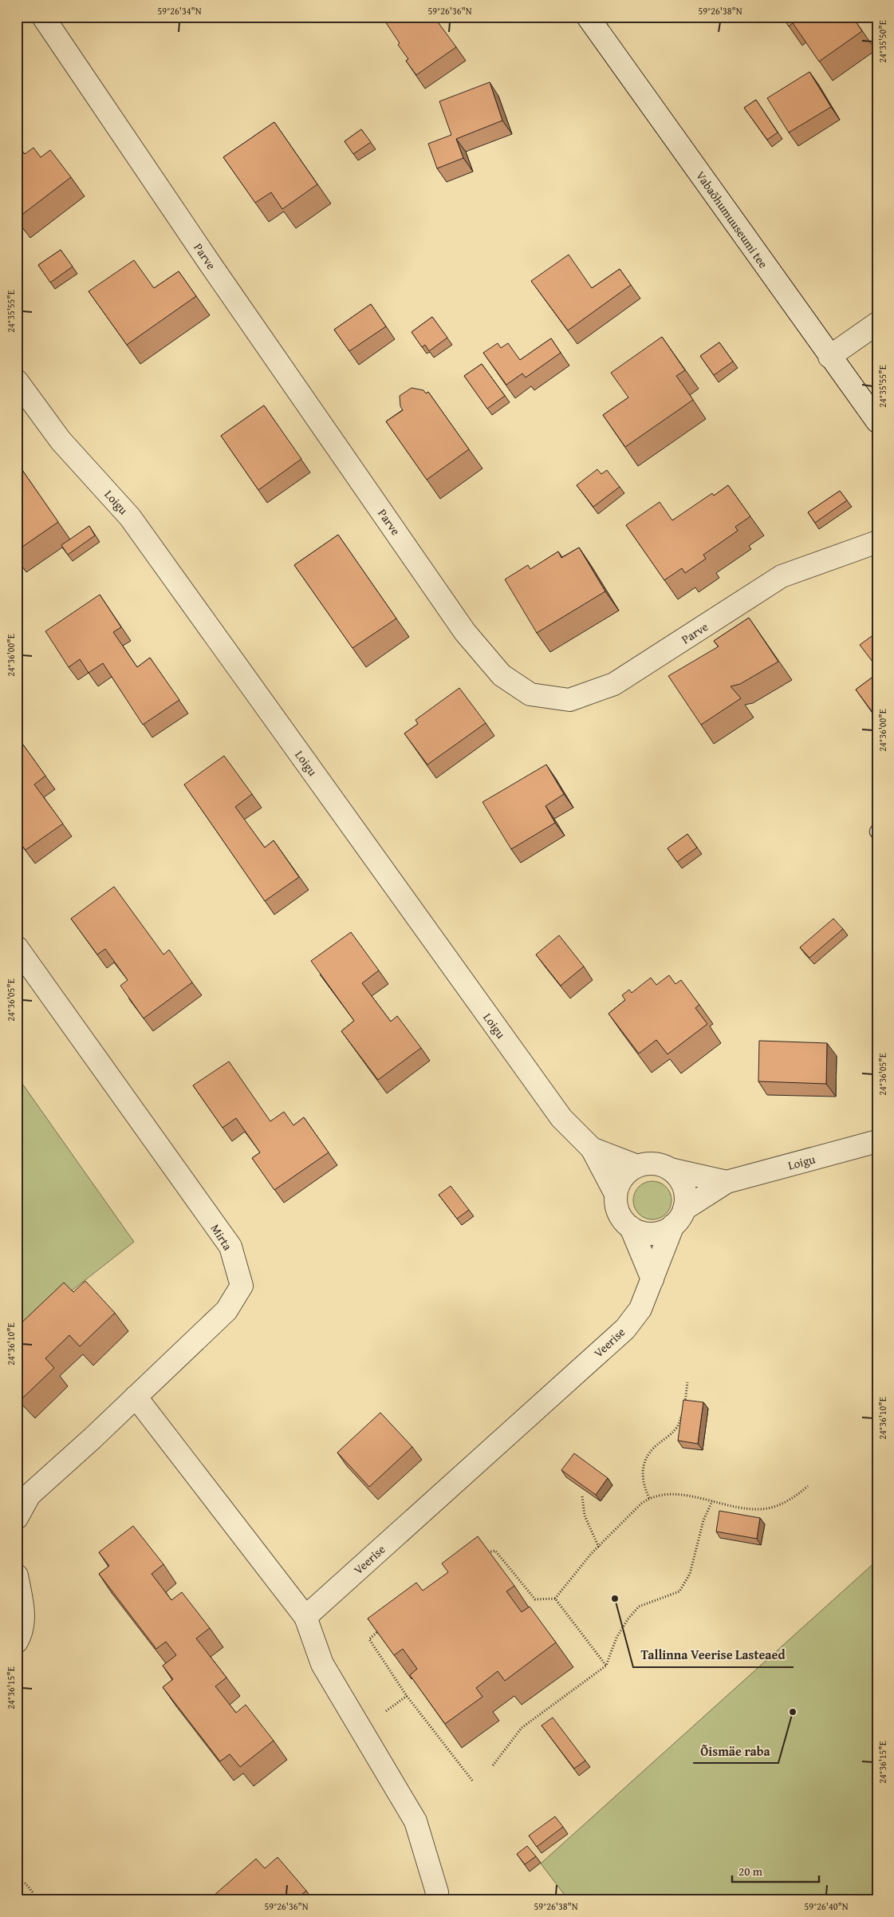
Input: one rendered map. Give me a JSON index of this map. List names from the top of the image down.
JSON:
{
  "streets": {
    "street": [
      "Vabaõhumuuseumi tee",
      "Parve",
      "Loigu",
      "Mirta",
      "Veerise"
    ]
  },
  "crossings": [
    ["Loigu", "Veerise"]
  ],
  "places": ["Tallinna Veerise Lasteaed", "Õismäe raba"],
  "scale_bar": "20 m",
  "coordinates": [
    "59°26'34\"N",
    "59°26'36\"N",
    "59°26'38\"N",
    "24°35'50\"E",
    "24°35'55\"E",
    "24°36'00\"E",
    "24°36'05\"E",
    "24°36'10\"E",
    "24°36'15\"E",
    "59°26'40\"N"
  ]
}
